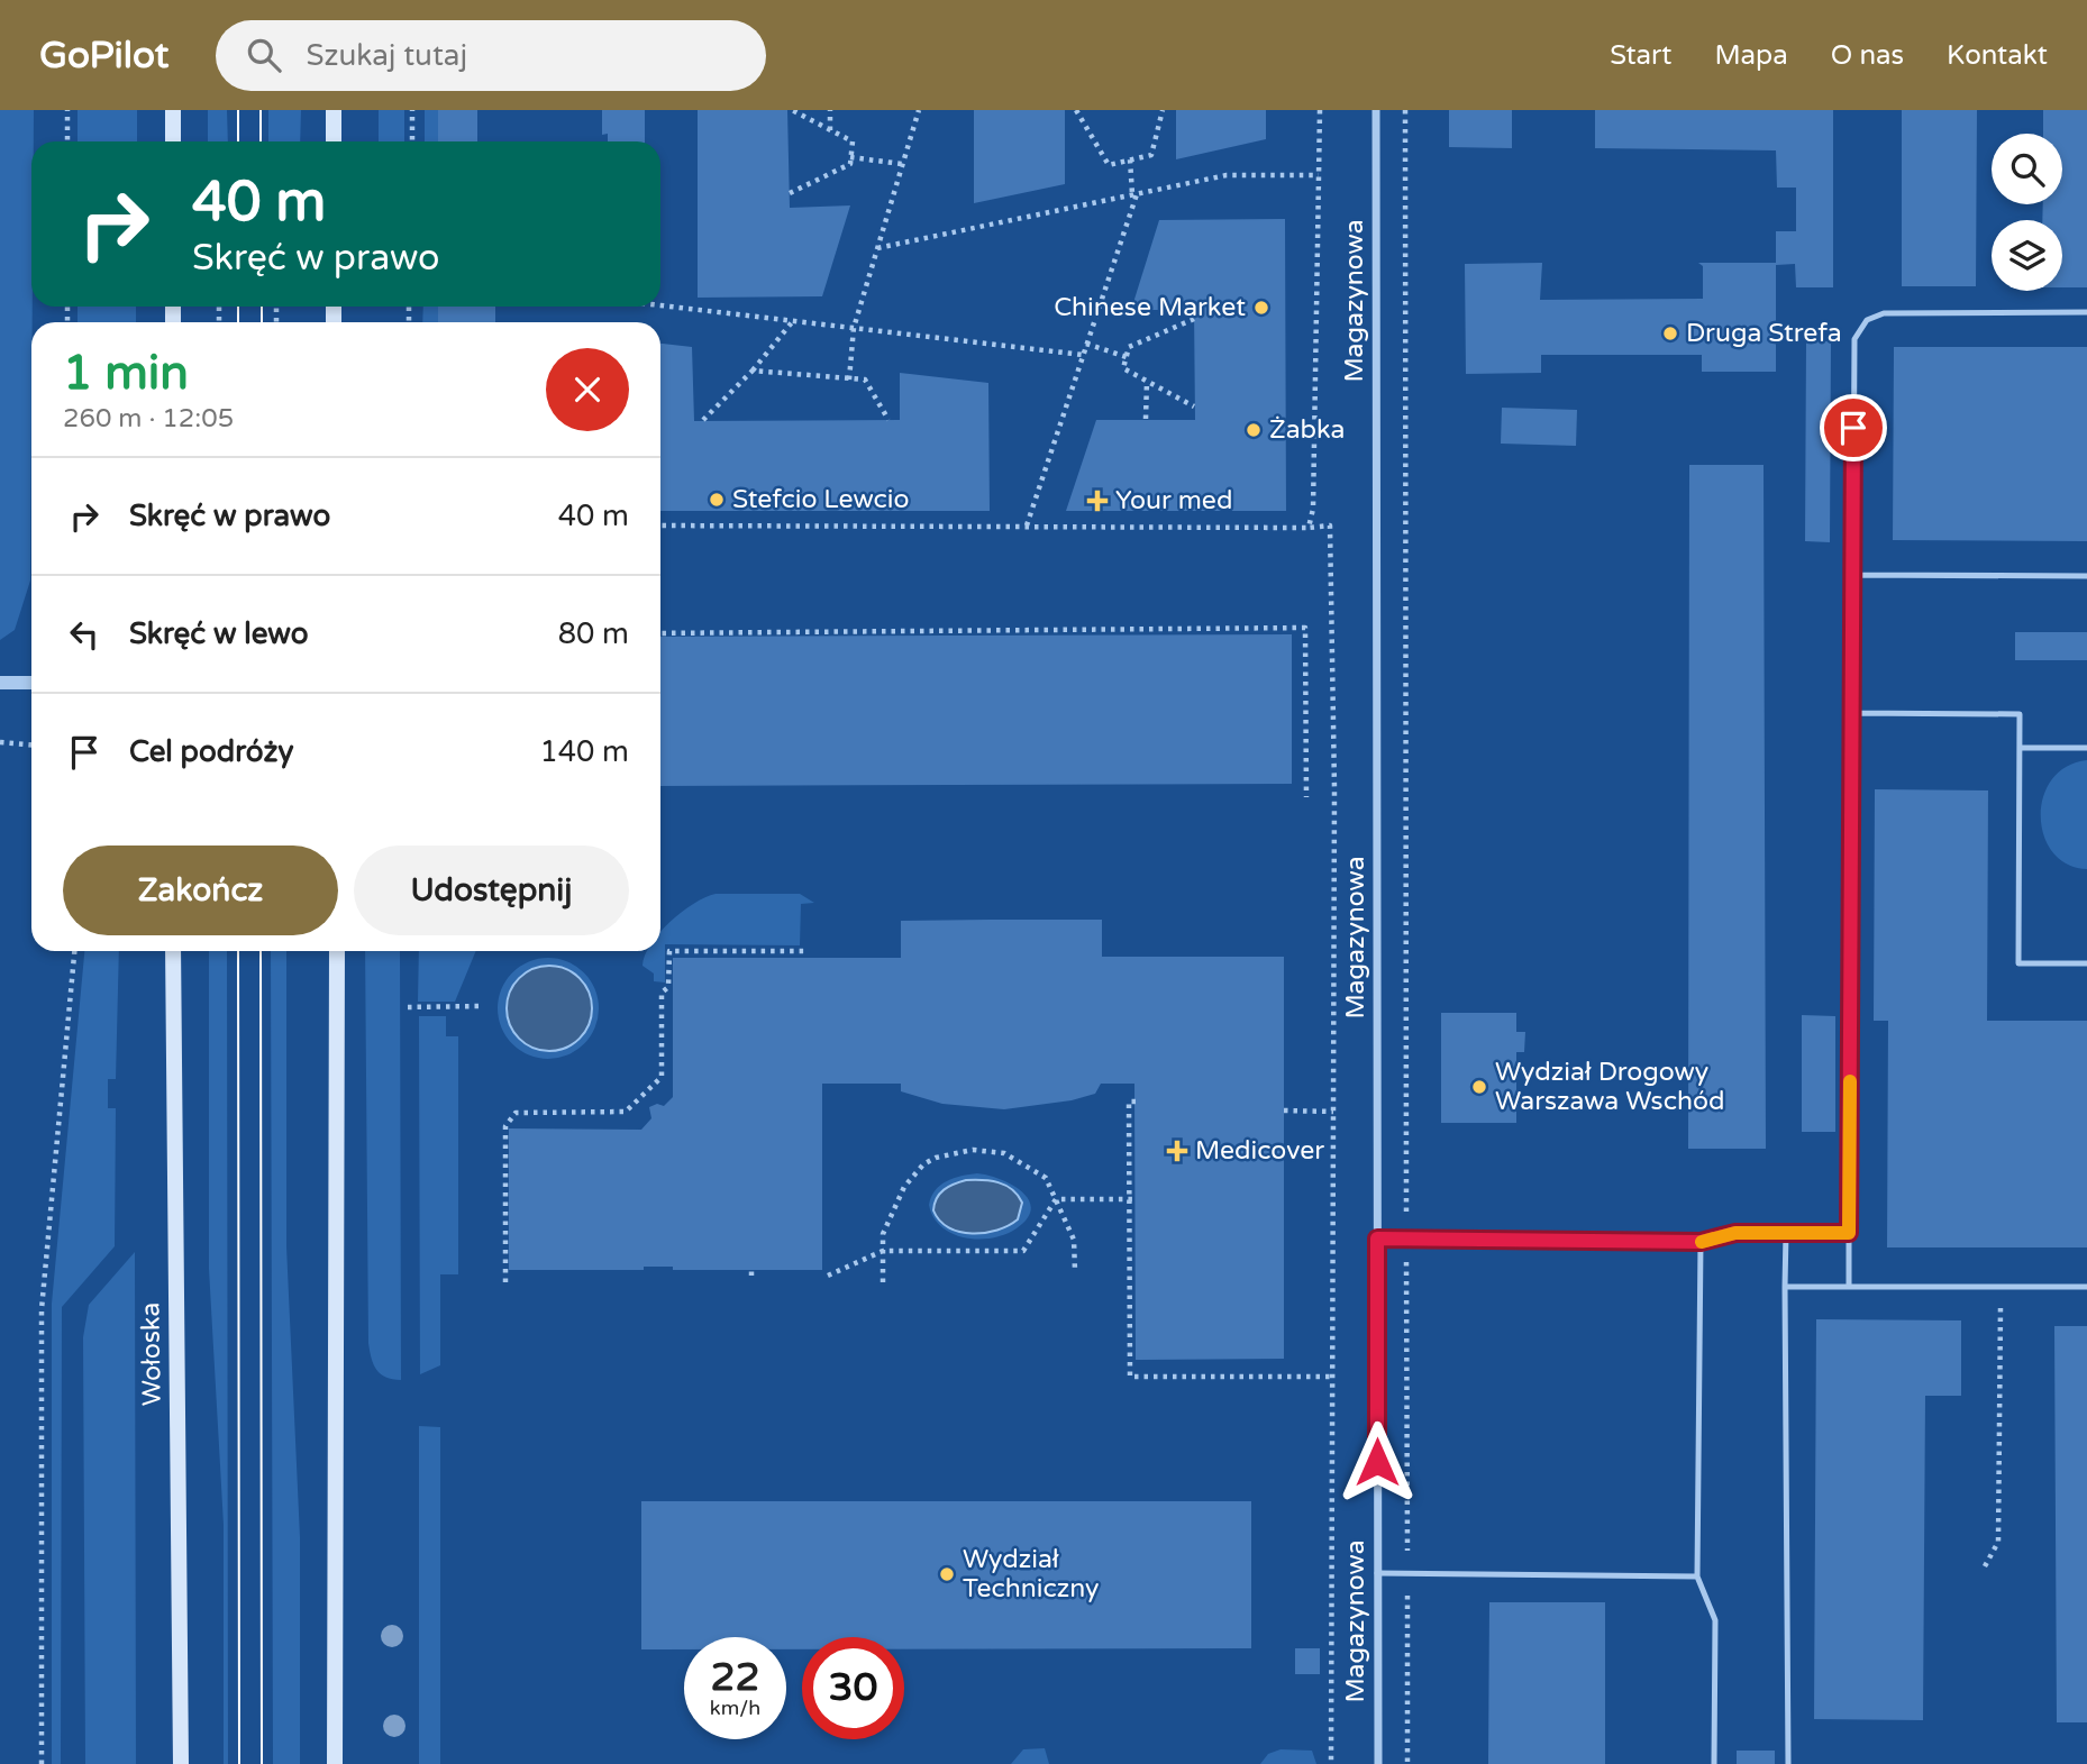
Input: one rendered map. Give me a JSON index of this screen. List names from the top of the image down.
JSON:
{
  "streets": {
    "main road": ["Wołoska"],
    "street": ["Magazynowa"]
  },
  "places": {
    "other": [
      "Chinese Market",
      "Druga Strefa",
      "Żabka",
      "Stefcio Lewcio",
      "Wydział Drogowy Warszawa Wschód",
      "Wydział Techniczny"
    ],
    "health": ["Your med", "Medicover"]
  },
  "page": {
    "header": "GoPilot",
    "search": "Szukaj tutaj",
    "nav": [
      "Start",
      "Mapa",
      "O nas",
      "Kontakt"
    ],
    "turn": ["40 m", "Skręć w prawo"],
    "heading": ["1 min", "260 m · 12:05"],
    "list": [
      {
        "name": "Skręć w prawo",
        "value": "40 m"
      },
      {
        "name": "Skręć w lewo",
        "value": "80 m"
      },
      {
        "name": "Cel podróży",
        "value": "140 m"
      }
    ],
    "buttons": ["Zakończ", "Udostępnij"],
    "speed": "22 km/h",
    "limit": "30"
  }
}
